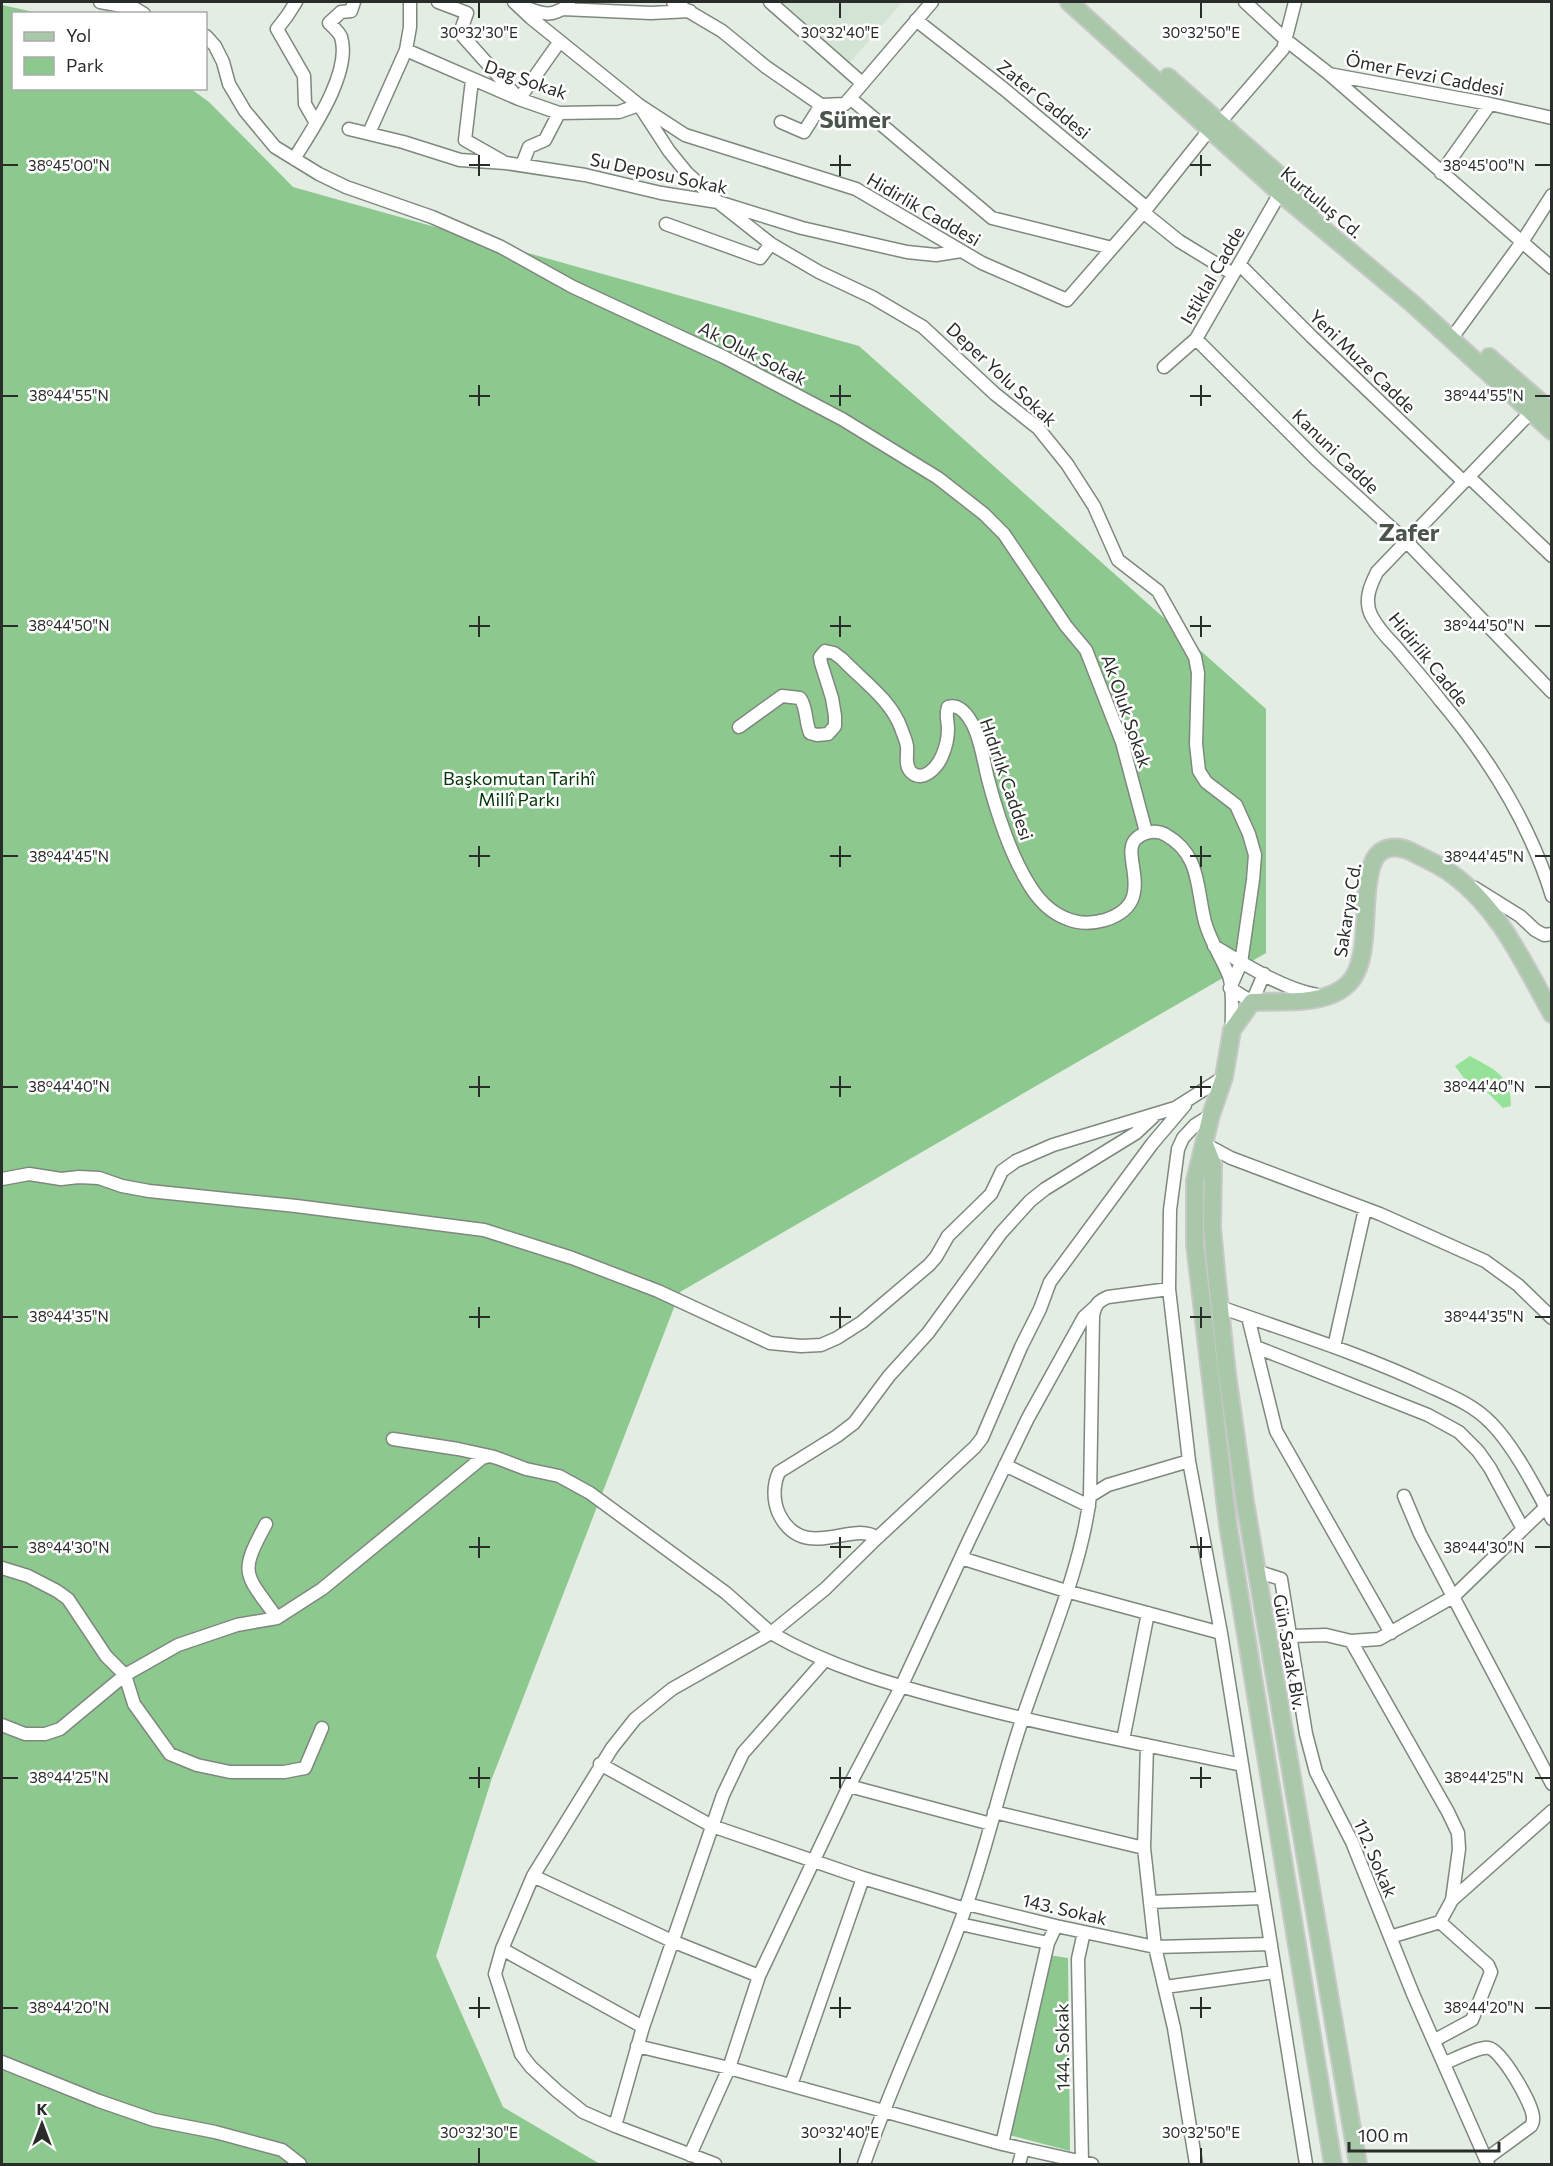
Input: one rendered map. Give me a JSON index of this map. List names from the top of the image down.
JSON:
{
  "streets": {
    "main road": ["Kurtuluş Cd.", "Sakarya Cd.", "Gün Sazak Blv."],
    "street": [
      "Ömer Fevzi Caddesi",
      "Dag Sokak",
      "Zater Caddesi",
      "Su Deposu Sokak",
      "Hidirlik Caddesi",
      "Istiklal Cadde",
      "Ak Oluk Sokak",
      "Yeni Muze Cadde",
      "Deper Yolu Sokak",
      "Kanuni Cadde",
      "Hidirlik Cadde",
      "Hıdırlık Caddesi",
      "112. Sokak",
      "143. Sokak",
      "144. Sokak"
    ]
  },
  "crossings": [
    ["Ömer Fevzi Caddesi", "Hidirlik Caddesi"],
    ["Dag Sokak", "Hidirlik Caddesi"],
    ["Dag Sokak", "Deper Yolu Sokak"],
    ["Zater Caddesi", "Hidirlik Caddesi"],
    ["Zater Caddesi", "Istiklal Cadde"],
    ["Zater Caddesi", "Yeni Muze Cadde"],
    ["Su Deposu Sokak", "Hidirlik Caddesi"],
    ["Su Deposu Sokak", "Deper Yolu Sokak"],
    ["Kurtuluş Cd.", "Hidirlik Caddesi"],
    ["Kurtuluş Cd.", "Istiklal Cadde"],
    ["Kurtuluş Cd.", "Hidirlik Cadde"],
    ["Hidirlik Caddesi", "Deper Yolu Sokak"],
    ["Istiklal Cadde", "Yeni Muze Cadde"],
    ["Istiklal Cadde", "Kanuni Cadde"],
    ["Ak Oluk Sokak", "Hıdırlık Caddesi"],
    ["Yeni Muze Cadde", "Hidirlik Cadde"],
    ["Kanuni Cadde", "Hidirlik Cadde"],
    ["Gün Sazak Blv.", "112. Sokak"],
    ["143. Sokak", "144. Sokak"]
  ],
  "districts": ["Sümer", "Zafer"],
  "parks": ["Başkomutan Tarihî Millî Parkı"],
  "legend": ["Yol", "Park"],
  "scale_bar": "100 m",
  "north": "top",
  "coordinates": [
    "30°32'30\"E",
    "30°32'40\"E",
    "30°32'50\"E",
    "38°45'00\"N",
    "38°44'55\"N",
    "38°44'50\"N",
    "38°44'45\"N",
    "38°44'40\"N",
    "38°44'35\"N",
    "38°44'30\"N",
    "38°44'25\"N",
    "38°44'20\"N"
  ]
}
